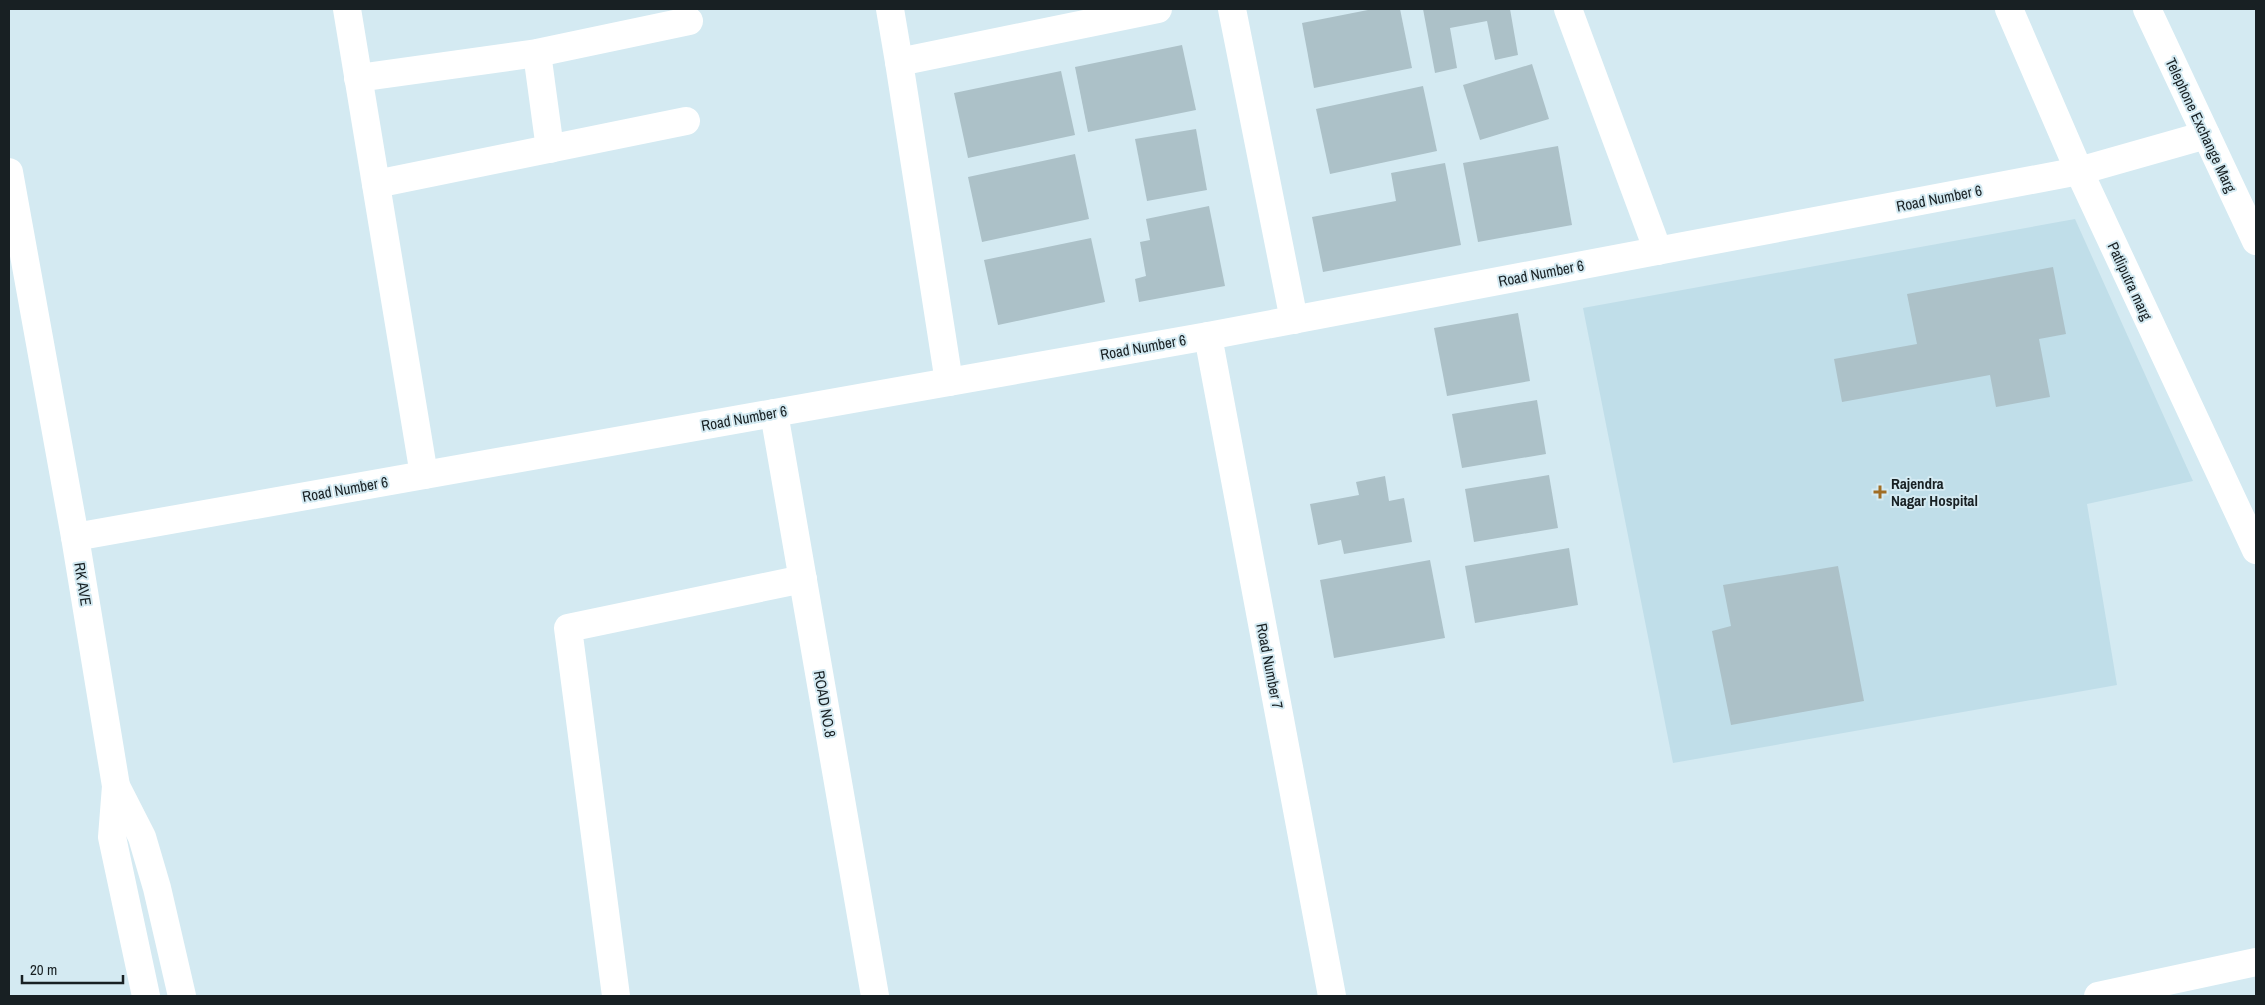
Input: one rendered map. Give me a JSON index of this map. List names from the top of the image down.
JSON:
{
  "streets": {
    "street": [
      "Telephone Exchange Marg",
      "Road Number 6",
      "Patliputra marg",
      "RK AVE",
      "Road Number 7",
      "ROAD NO.8"
    ]
  },
  "crossings": [
    ["Telephone Exchange Marg", "Road Number 6"],
    ["Road Number 6", "Patliputra marg"],
    ["Road Number 6", "RK AVE"],
    ["Road Number 6", "Road Number 7"],
    ["Road Number 6", "ROAD NO.8"]
  ],
  "places": {
    "health": ["Rajendra Nagar Hospital"]
  },
  "scale_bar": "20 m"
}
